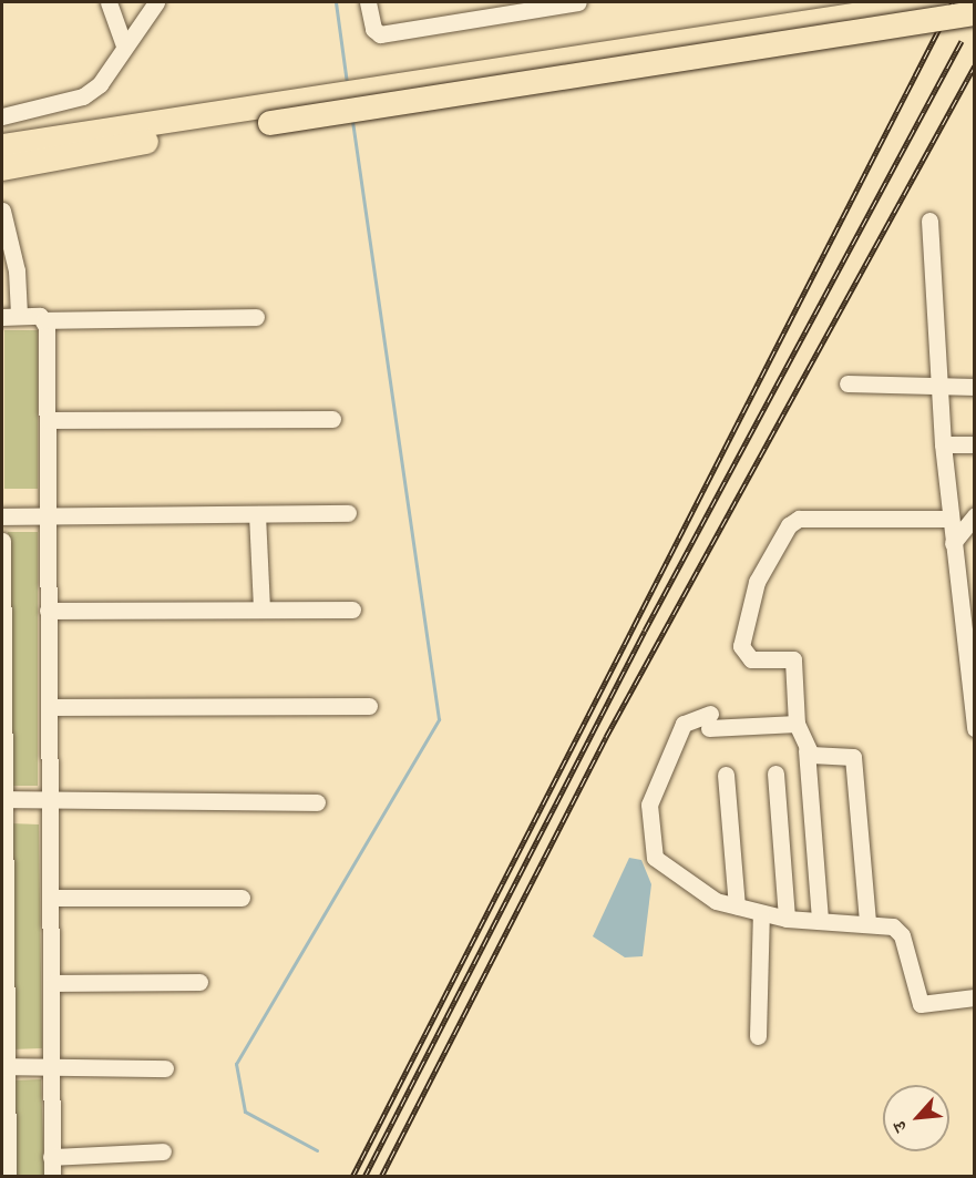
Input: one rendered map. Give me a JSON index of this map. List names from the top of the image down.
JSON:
{
  "north": "bottom left"
}
